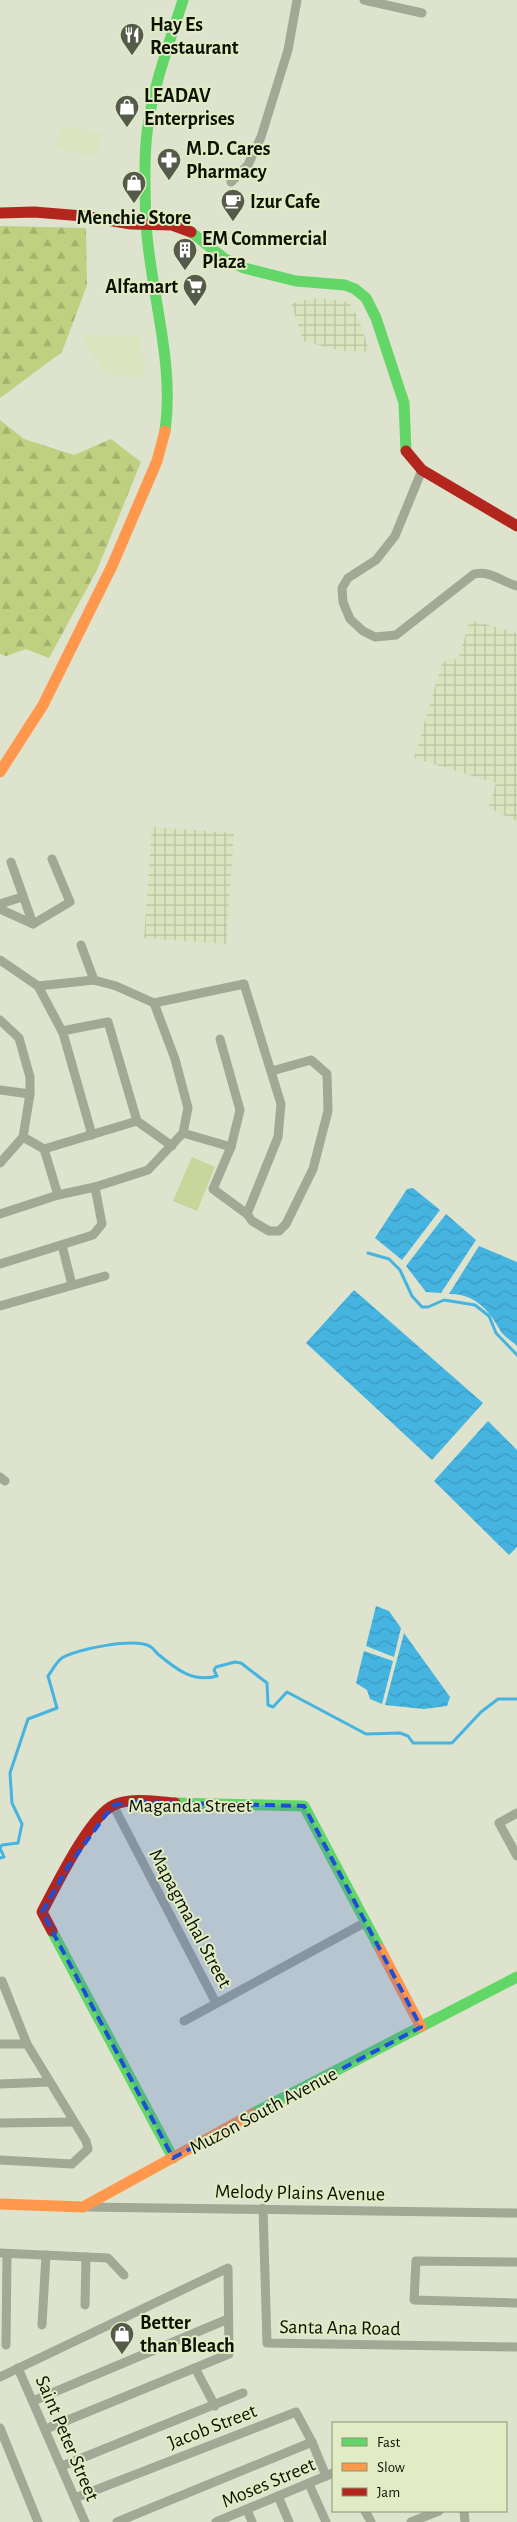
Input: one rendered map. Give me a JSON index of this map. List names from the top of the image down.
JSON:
{
  "streets": {
    "street": [
      "Maganda Street",
      "Mapagmahal Street",
      "Muzon South Avenue",
      "Melody Plains Avenue",
      "Santa Ana Road",
      "Jacob Street",
      "Saint Peter Street",
      "Moses Street"
    ]
  },
  "crossings": [
    ["Maganda Street", "Mapagmahal Street"],
    ["Maganda Street", "Muzon South Avenue"],
    ["Muzon South Avenue", "Melody Plains Avenue"],
    ["Melody Plains Avenue", "Santa Ana Road"],
    ["Jacob Street", "Saint Peter Street"],
    ["Jacob Street", "Moses Street"]
  ],
  "places": {
    "restaurant": ["Hay Es Restaurant"],
    "shop": ["LEADAV Enterprises", "Menchie Store", "Better than Bleach"],
    "pharmacy": ["M.D. Cares Pharmacy"],
    "cafe": ["Izur Cafe"],
    "building": ["EM Commercial Plaza"],
    "supermarket": ["Alfamart"]
  },
  "legend": ["Fast", "Slow", "Jam"]
}
